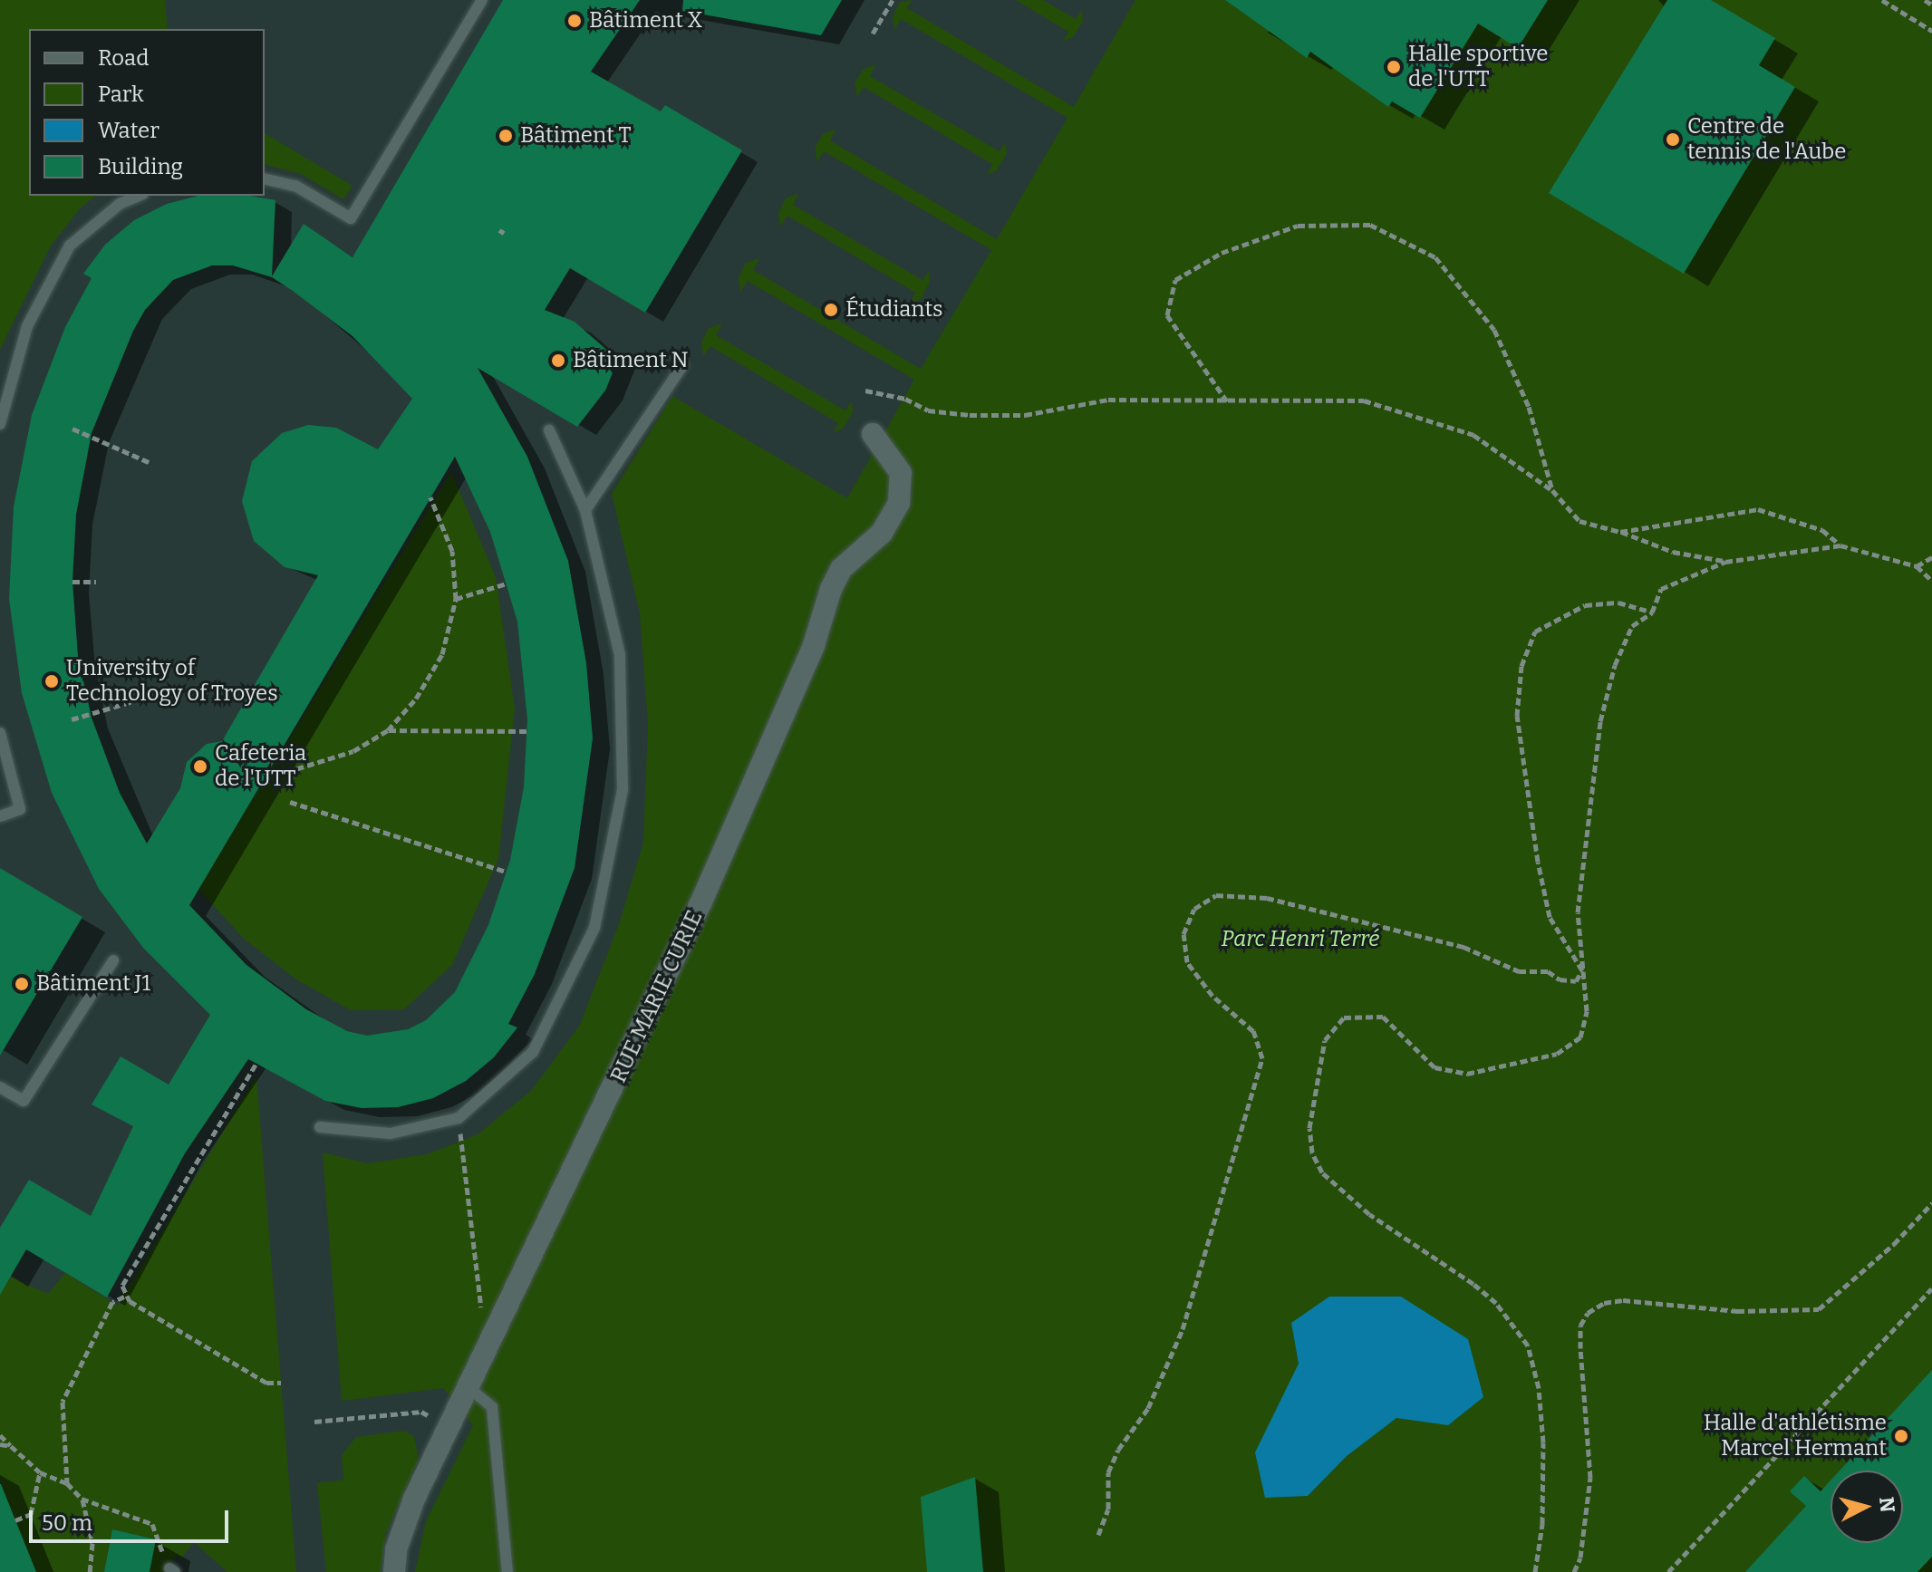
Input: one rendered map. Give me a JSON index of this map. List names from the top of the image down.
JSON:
{
  "streets": {
    "street": ["RUE MARIE CURIE"]
  },
  "parks": ["Parc Henri Terré"],
  "places": [
    "Bâtiment X",
    "Halle sportive de l'UTT",
    "Bâtiment T",
    "Centre de tennis de l'Aube",
    "Étudiants",
    "Bâtiment N",
    "University of Technology of Troyes",
    "Cafeteria de l'UTT",
    "Bâtiment J1",
    "Halle d'athlétisme Marcel Hermant"
  ],
  "legend": [
    "Road",
    "Park",
    "Water",
    "Building"
  ],
  "scale_bar": "50 m",
  "north": "right"
}
